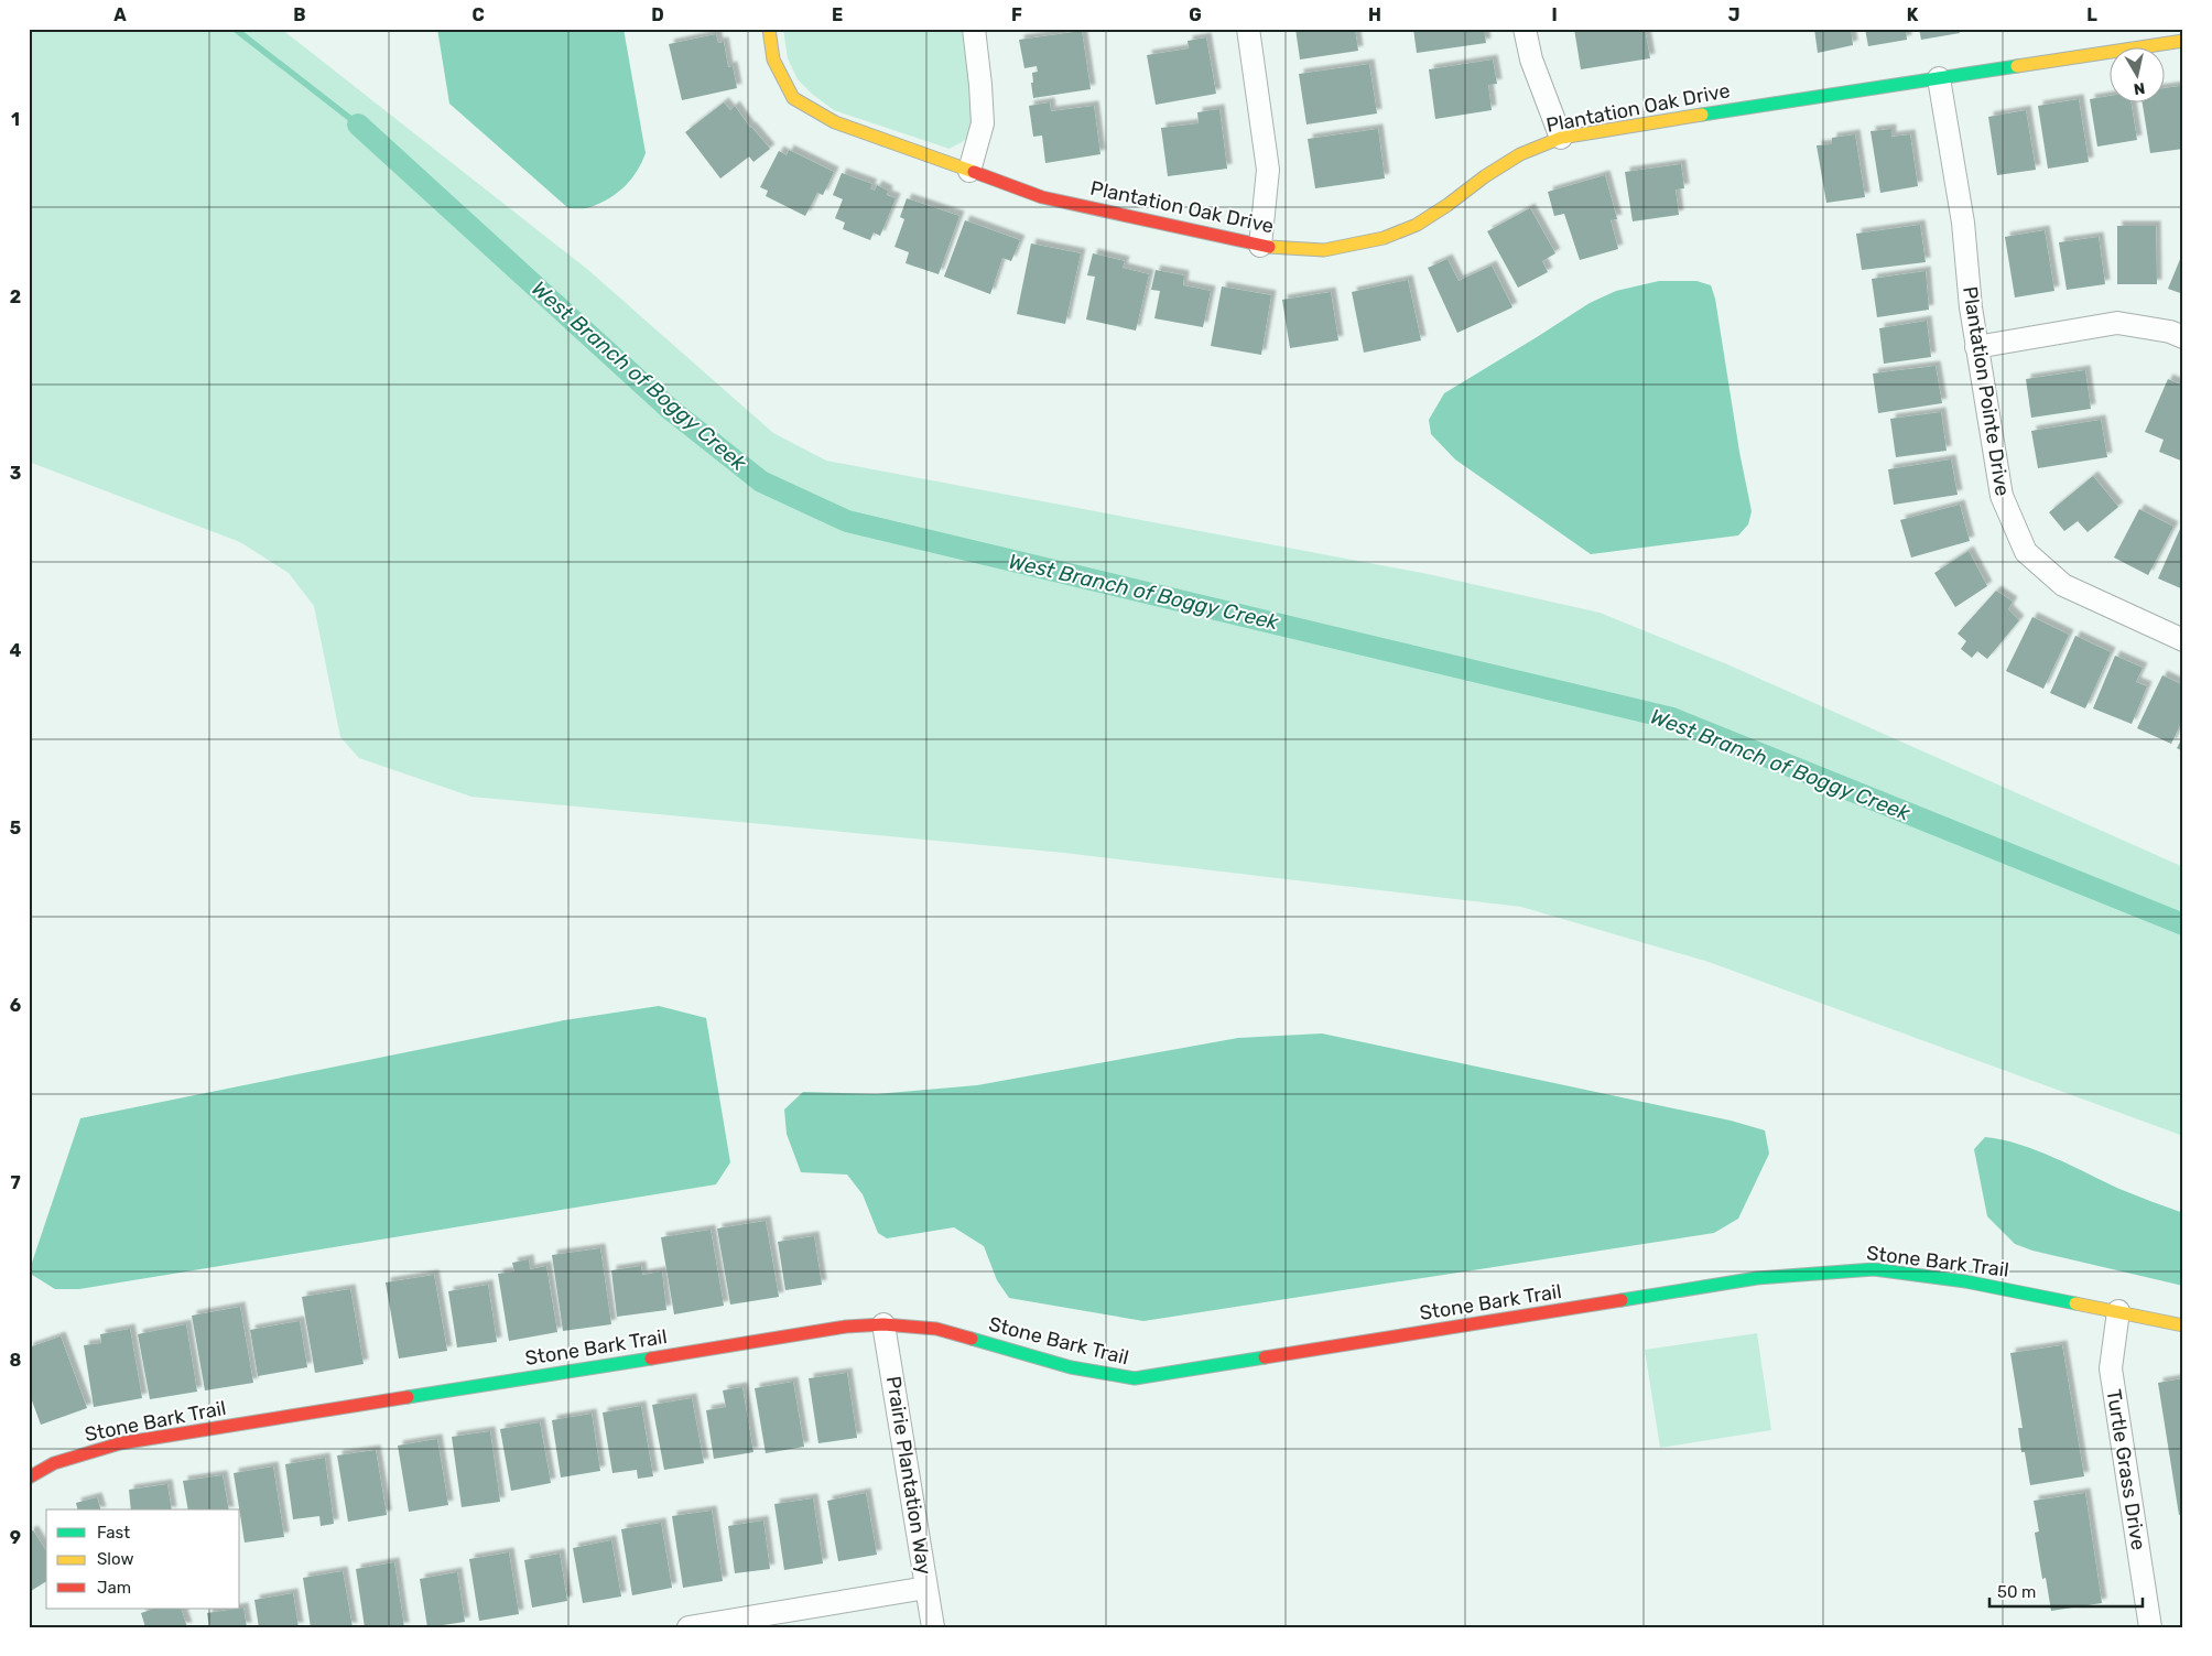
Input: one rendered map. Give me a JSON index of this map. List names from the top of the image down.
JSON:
{
  "streets": {
    "street": [
      "Plantation Oak Drive",
      "Plantation Pointe Drive",
      "Stone Bark Trail",
      "Turtle Grass Drive",
      "Prairie Plantation Way"
    ]
  },
  "crossings": [
    ["Plantation Oak Drive", "Plantation Pointe Drive"],
    ["Stone Bark Trail", "Turtle Grass Drive"],
    ["Stone Bark Trail", "Prairie Plantation Way"]
  ],
  "water": ["West Branch of Boggy Creek"],
  "legend": ["Fast", "Slow", "Jam"],
  "scale_bar": "50 m",
  "north": "bottom",
  "grid": {
    "columns": [
      "A",
      "B",
      "C",
      "D",
      "E",
      "F",
      "G",
      "H",
      "I",
      "J",
      "K",
      "L"
    ],
    "rows": [
      "1",
      "2",
      "3",
      "4",
      "5",
      "6",
      "7",
      "8",
      "9"
    ]
  }
}
